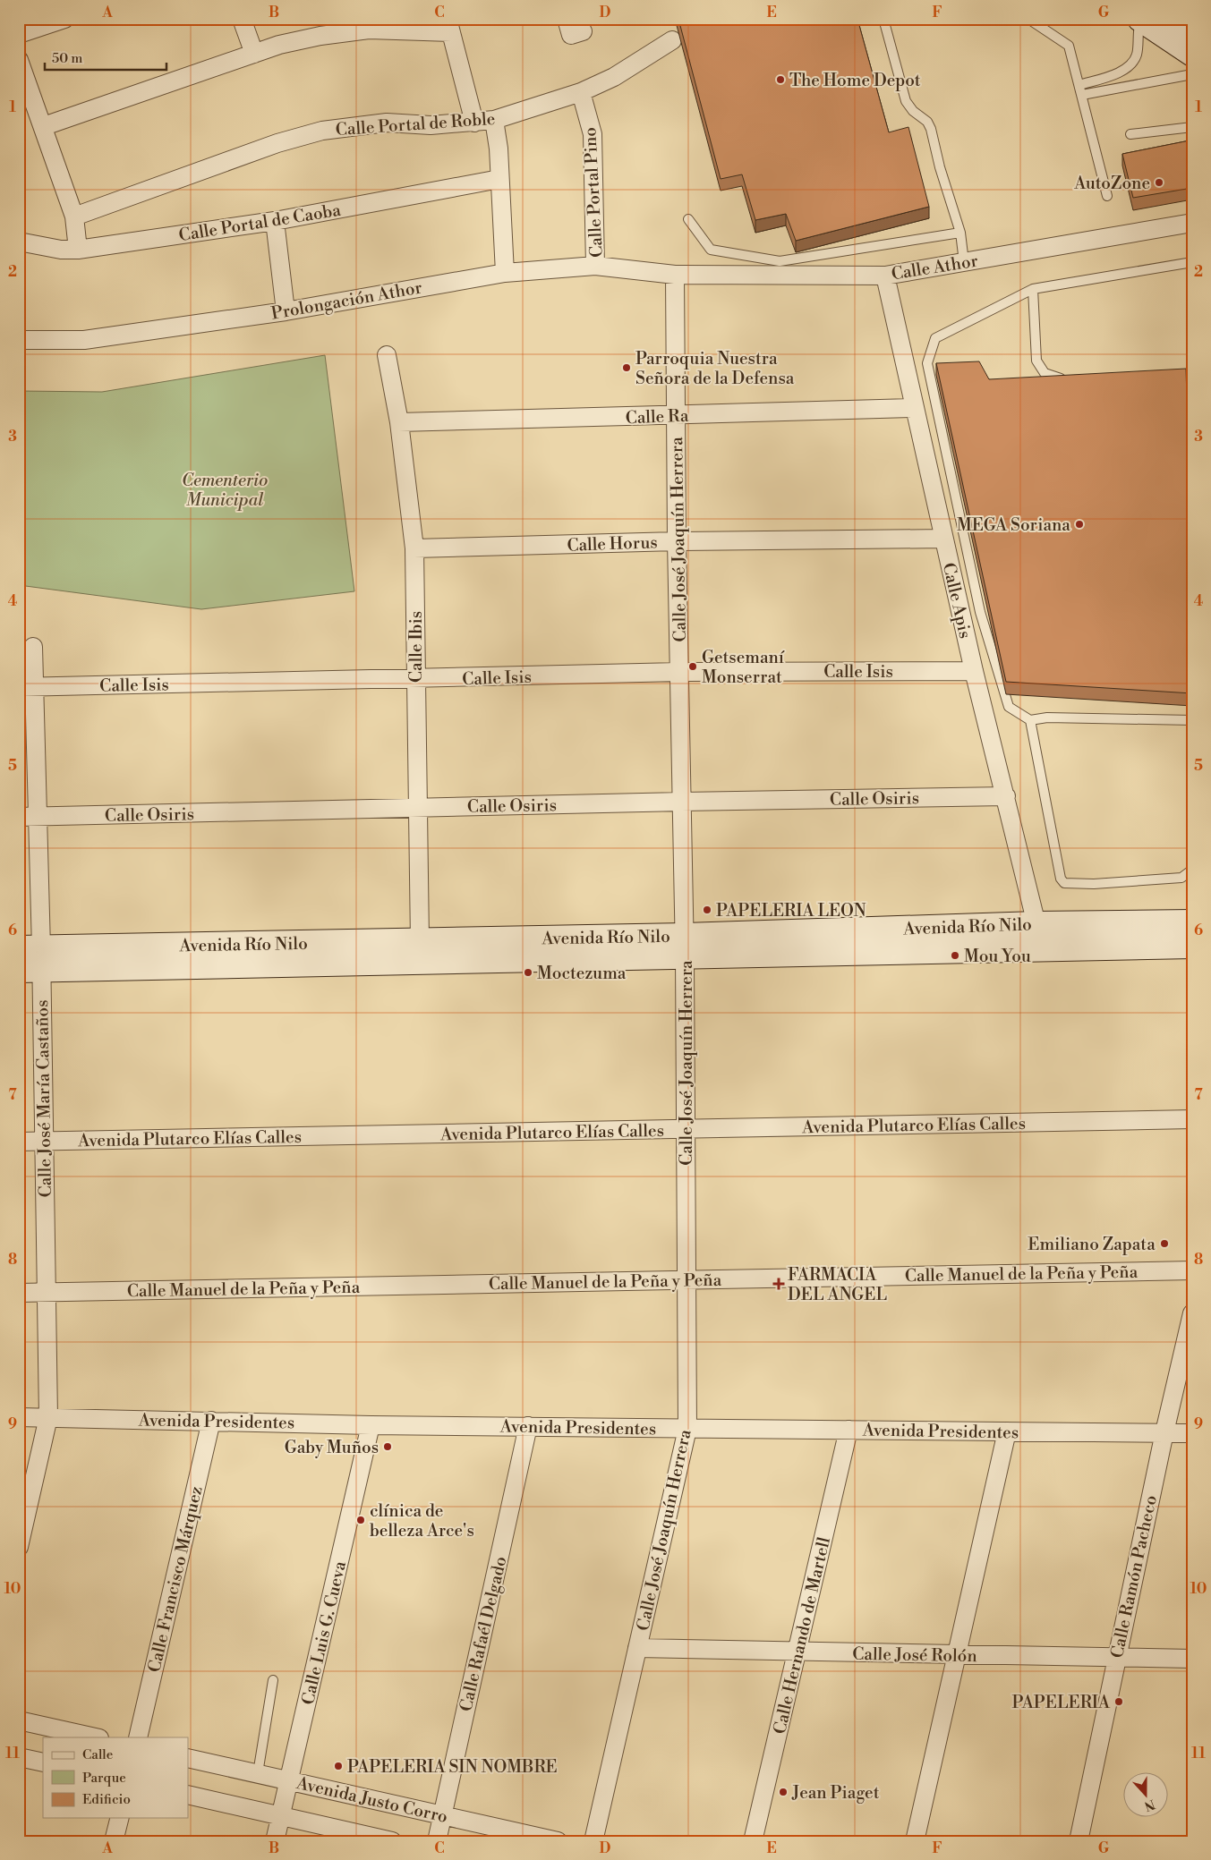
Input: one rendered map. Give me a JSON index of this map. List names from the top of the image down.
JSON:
{
  "streets": {
    "main road": ["Avenida Río Nilo"],
    "street": [
      "Calle Portal de Roble",
      "Calle Portal Pino",
      "Calle Portal de Caoba",
      "Calle Athor",
      "Prolongación Athor",
      "Calle Ra",
      "Calle José Joaquín Herrera",
      "Calle Horus",
      "Calle Apis",
      "Calle Ibis",
      "Calle Isis",
      "Calle Osiris",
      "Calle José María Castaños",
      "Avenida Plutarco Elías Calles",
      "Calle Manuel de la Peña y Peña",
      "Avenida Presidentes",
      "Calle Ramón Pacheco",
      "Calle Francisco Márquez",
      "Calle Luis G. Cueva",
      "Calle Rafaél Delgado",
      "Calle Hernando de Martell",
      "Calle José Rolón",
      "Avenida Justo Corro"
    ]
  },
  "crossings": [
    ["Calle Portal de Roble", "Calle Portal Pino"],
    ["Calle Portal Pino", "Prolongación Athor"],
    ["Calle Athor", "Prolongación Athor"],
    ["Calle Athor", "Calle José Joaquín Herrera"],
    ["Calle Athor", "Calle Apis"],
    ["Prolongación Athor", "Calle José Joaquín Herrera"],
    ["Calle Ra", "Calle José Joaquín Herrera"],
    ["Calle Ra", "Calle Apis"],
    ["Calle Ra", "Calle Ibis"],
    ["Calle José Joaquín Herrera", "Calle Horus"],
    ["Calle José Joaquín Herrera", "Calle Isis"],
    ["Calle José Joaquín Herrera", "Calle Osiris"],
    ["Calle José Joaquín Herrera", "Avenida Río Nilo"],
    ["Calle José Joaquín Herrera", "Avenida Plutarco Elías Calles"],
    ["Calle José Joaquín Herrera", "Calle Manuel de la Peña y Peña"],
    ["Calle José Joaquín Herrera", "Avenida Presidentes"],
    ["Calle José Joaquín Herrera", "Calle José Rolón"],
    ["Calle Horus", "Calle Apis"],
    ["Calle Horus", "Calle Ibis"],
    ["Calle Apis", "Calle Isis"],
    ["Calle Apis", "Calle Osiris"],
    ["Calle Apis", "Avenida Río Nilo"],
    ["Calle Ibis", "Calle Isis"],
    ["Calle Ibis", "Calle Osiris"],
    ["Calle Ibis", "Avenida Río Nilo"],
    ["Calle Isis", "Calle José María Castaños"],
    ["Calle Osiris", "Calle José María Castaños"],
    ["Avenida Río Nilo", "Calle José María Castaños"],
    ["Calle José María Castaños", "Avenida Plutarco Elías Calles"],
    ["Calle José María Castaños", "Calle Manuel de la Peña y Peña"],
    ["Calle José María Castaños", "Avenida Presidentes"],
    ["Avenida Presidentes", "Calle Ramón Pacheco"],
    ["Avenida Presidentes", "Calle Francisco Márquez"],
    ["Avenida Presidentes", "Calle Luis G. Cueva"],
    ["Avenida Presidentes", "Calle Rafaél Delgado"],
    ["Avenida Presidentes", "Calle Hernando de Martell"],
    ["Calle Ramón Pacheco", "Calle José Rolón"],
    ["Calle Luis G. Cueva", "Avenida Justo Corro"],
    ["Calle Rafaél Delgado", "Avenida Justo Corro"],
    ["Calle Hernando de Martell", "Calle José Rolón"]
  ],
  "parks": ["Cementerio Municipal"],
  "places": {
    "other": [
      "The Home Depot",
      "AutoZone",
      "Parroquia Nuestra Señora de la Defensa",
      "MEGA Soriana",
      "Getsemaní Monserrat",
      "PAPELERIA LEON",
      "Mou You",
      "Moctezuma",
      "Emiliano Zapata",
      "Gaby Muños",
      "clínica de belleza Arce's",
      "PAPELERIA",
      "PAPELERIA SIN NOMBRE",
      "Jean Piaget"
    ],
    "health": ["FARMACIA DEL ANGEL"]
  },
  "legend": ["Calle", "Parque", "Edificio"],
  "scale_bar": "50 m",
  "north": "bottom",
  "grid": {
    "columns": [
      "A",
      "B",
      "C",
      "D",
      "E",
      "F",
      "G"
    ],
    "rows": [
      "1",
      "2",
      "3",
      "4",
      "5",
      "6",
      "7",
      "8",
      "9",
      "10",
      "11"
    ]
  }
}
